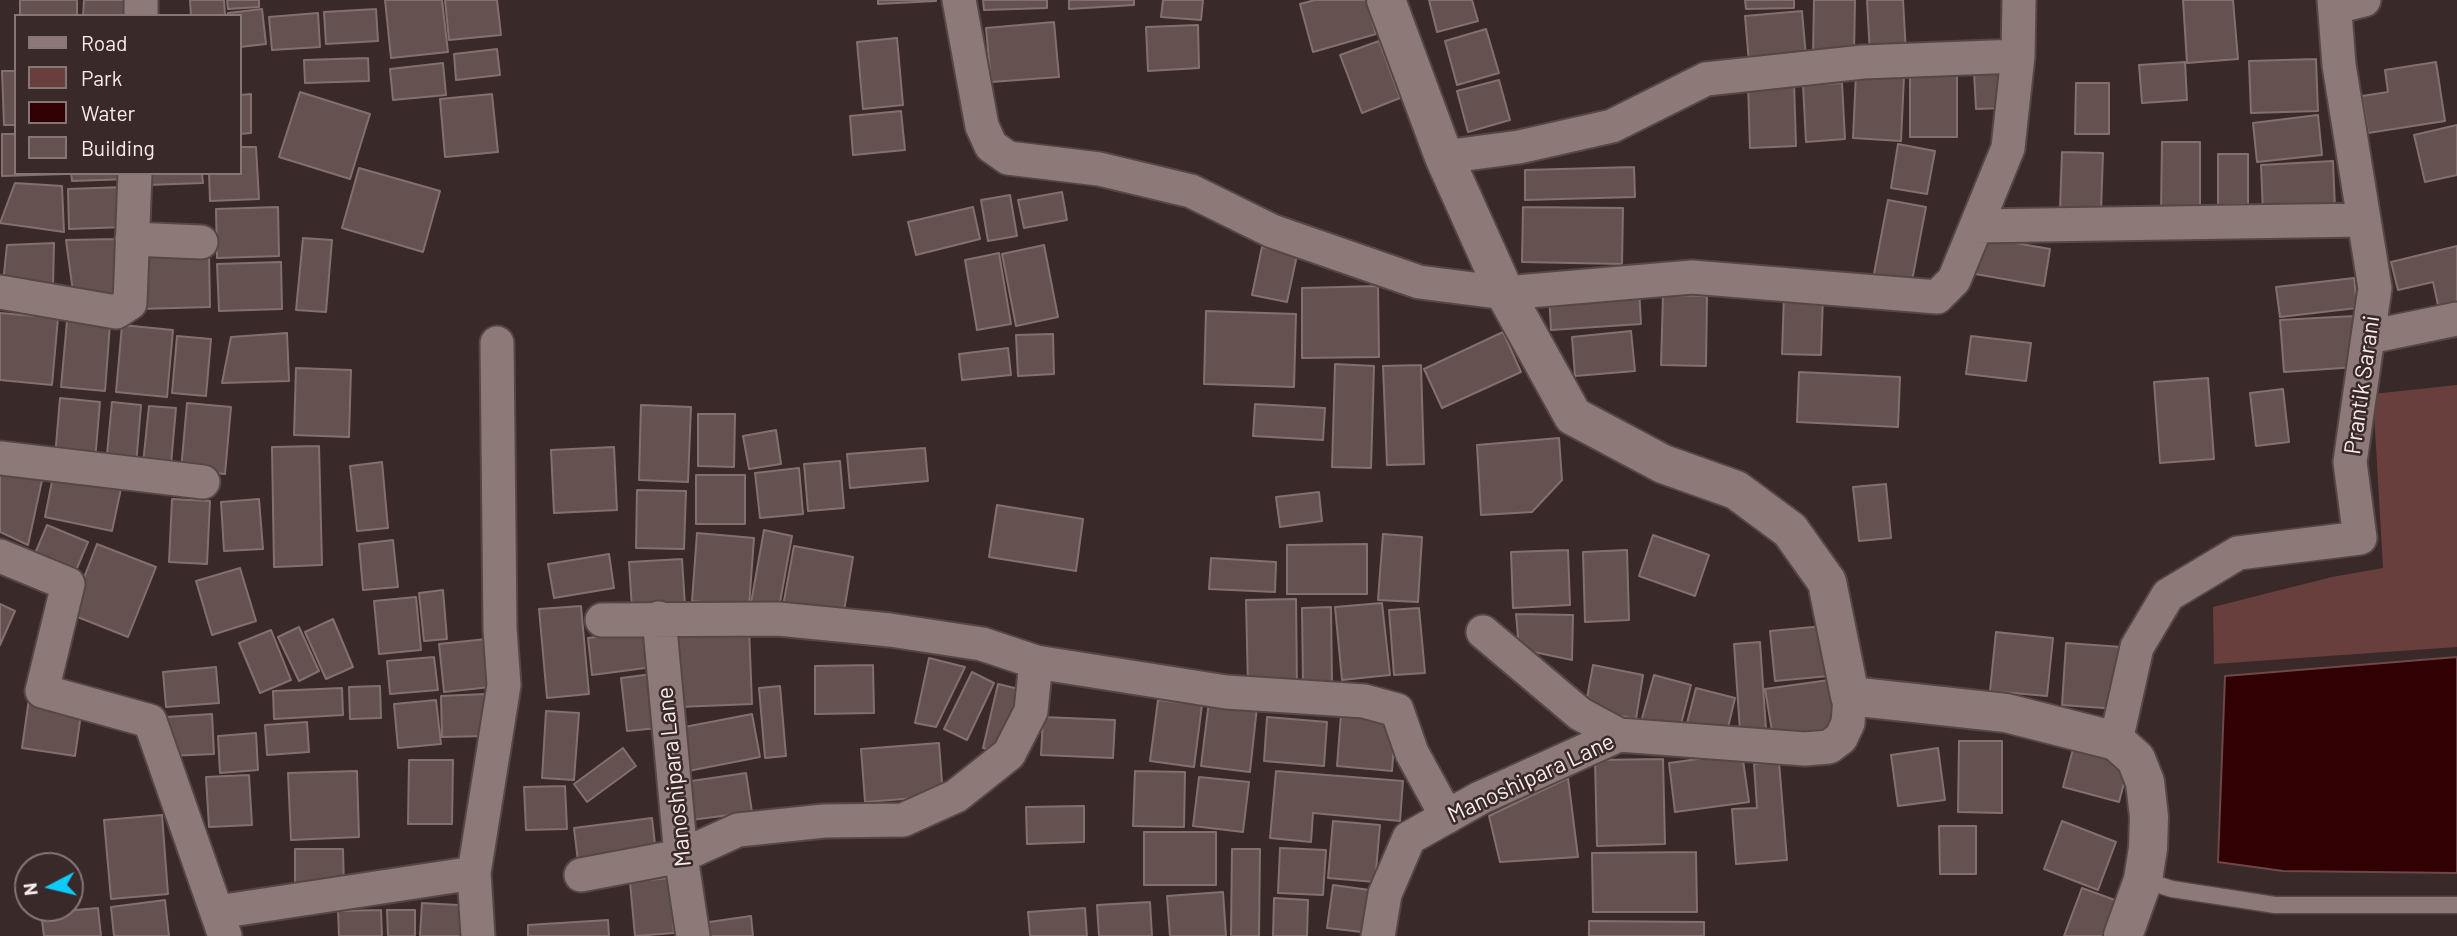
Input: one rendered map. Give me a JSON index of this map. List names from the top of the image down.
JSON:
{
  "streets": {
    "street": ["Prantik Sarani", "Manoshipara Lane"]
  },
  "legend": [
    "Road",
    "Park",
    "Water",
    "Building"
  ],
  "north": "left"
}
